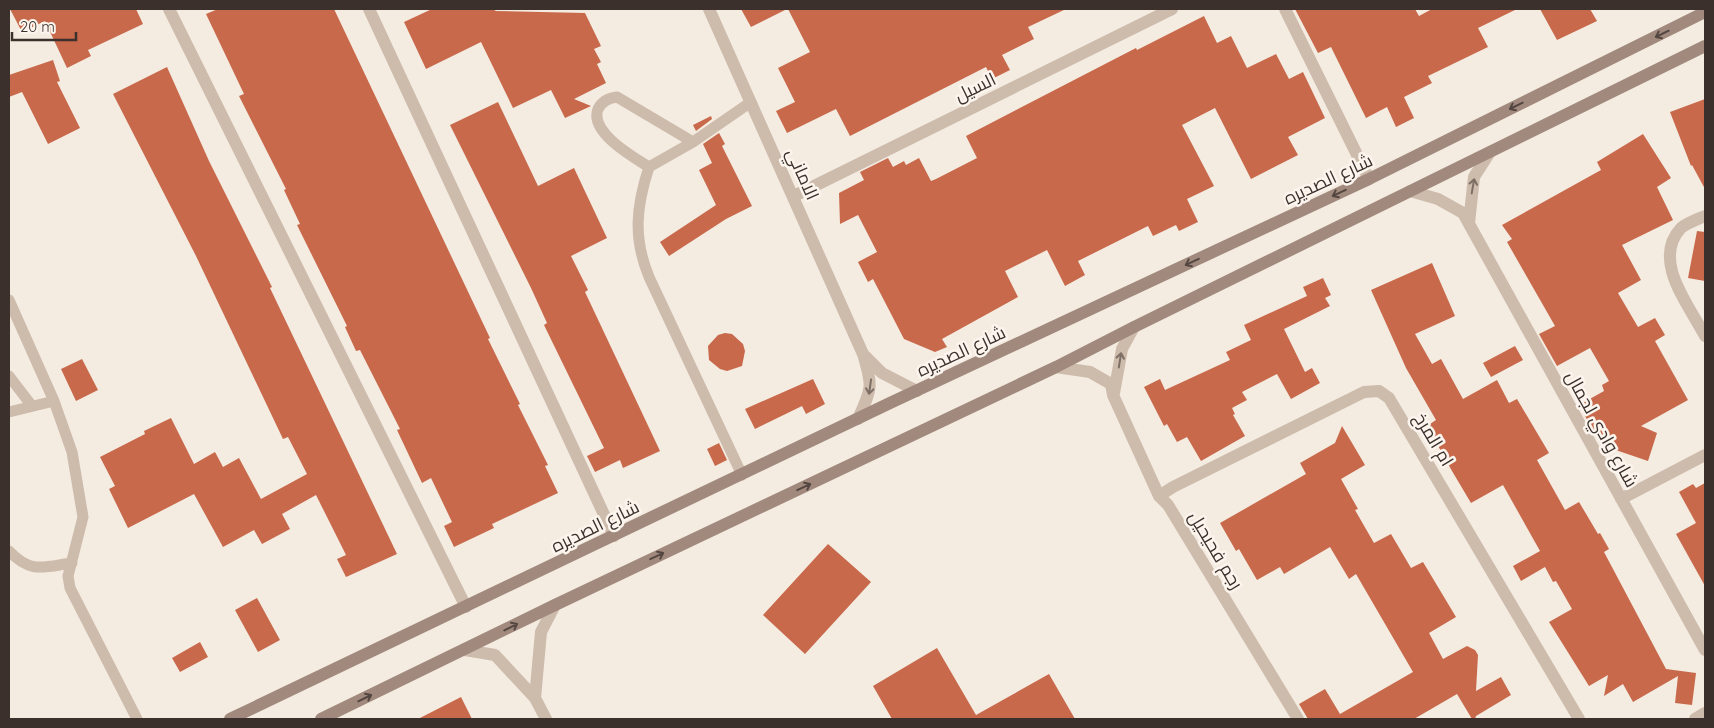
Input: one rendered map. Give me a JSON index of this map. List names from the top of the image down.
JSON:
{
  "streets": {
    "main road": ["شارع الصديره"],
    "street": [
      "السيل",
      "الاماني",
      "شارع وادي لجمال",
      "ام المرخ",
      "رجم فحيحيل"
    ]
  },
  "crossings": [
    ["السيل", "الاماني"],
    ["الاماني", "شارع الصديره"],
    ["ام المرخ", "رجم فحيحيل"]
  ],
  "scale_bar": "20 m"
}
